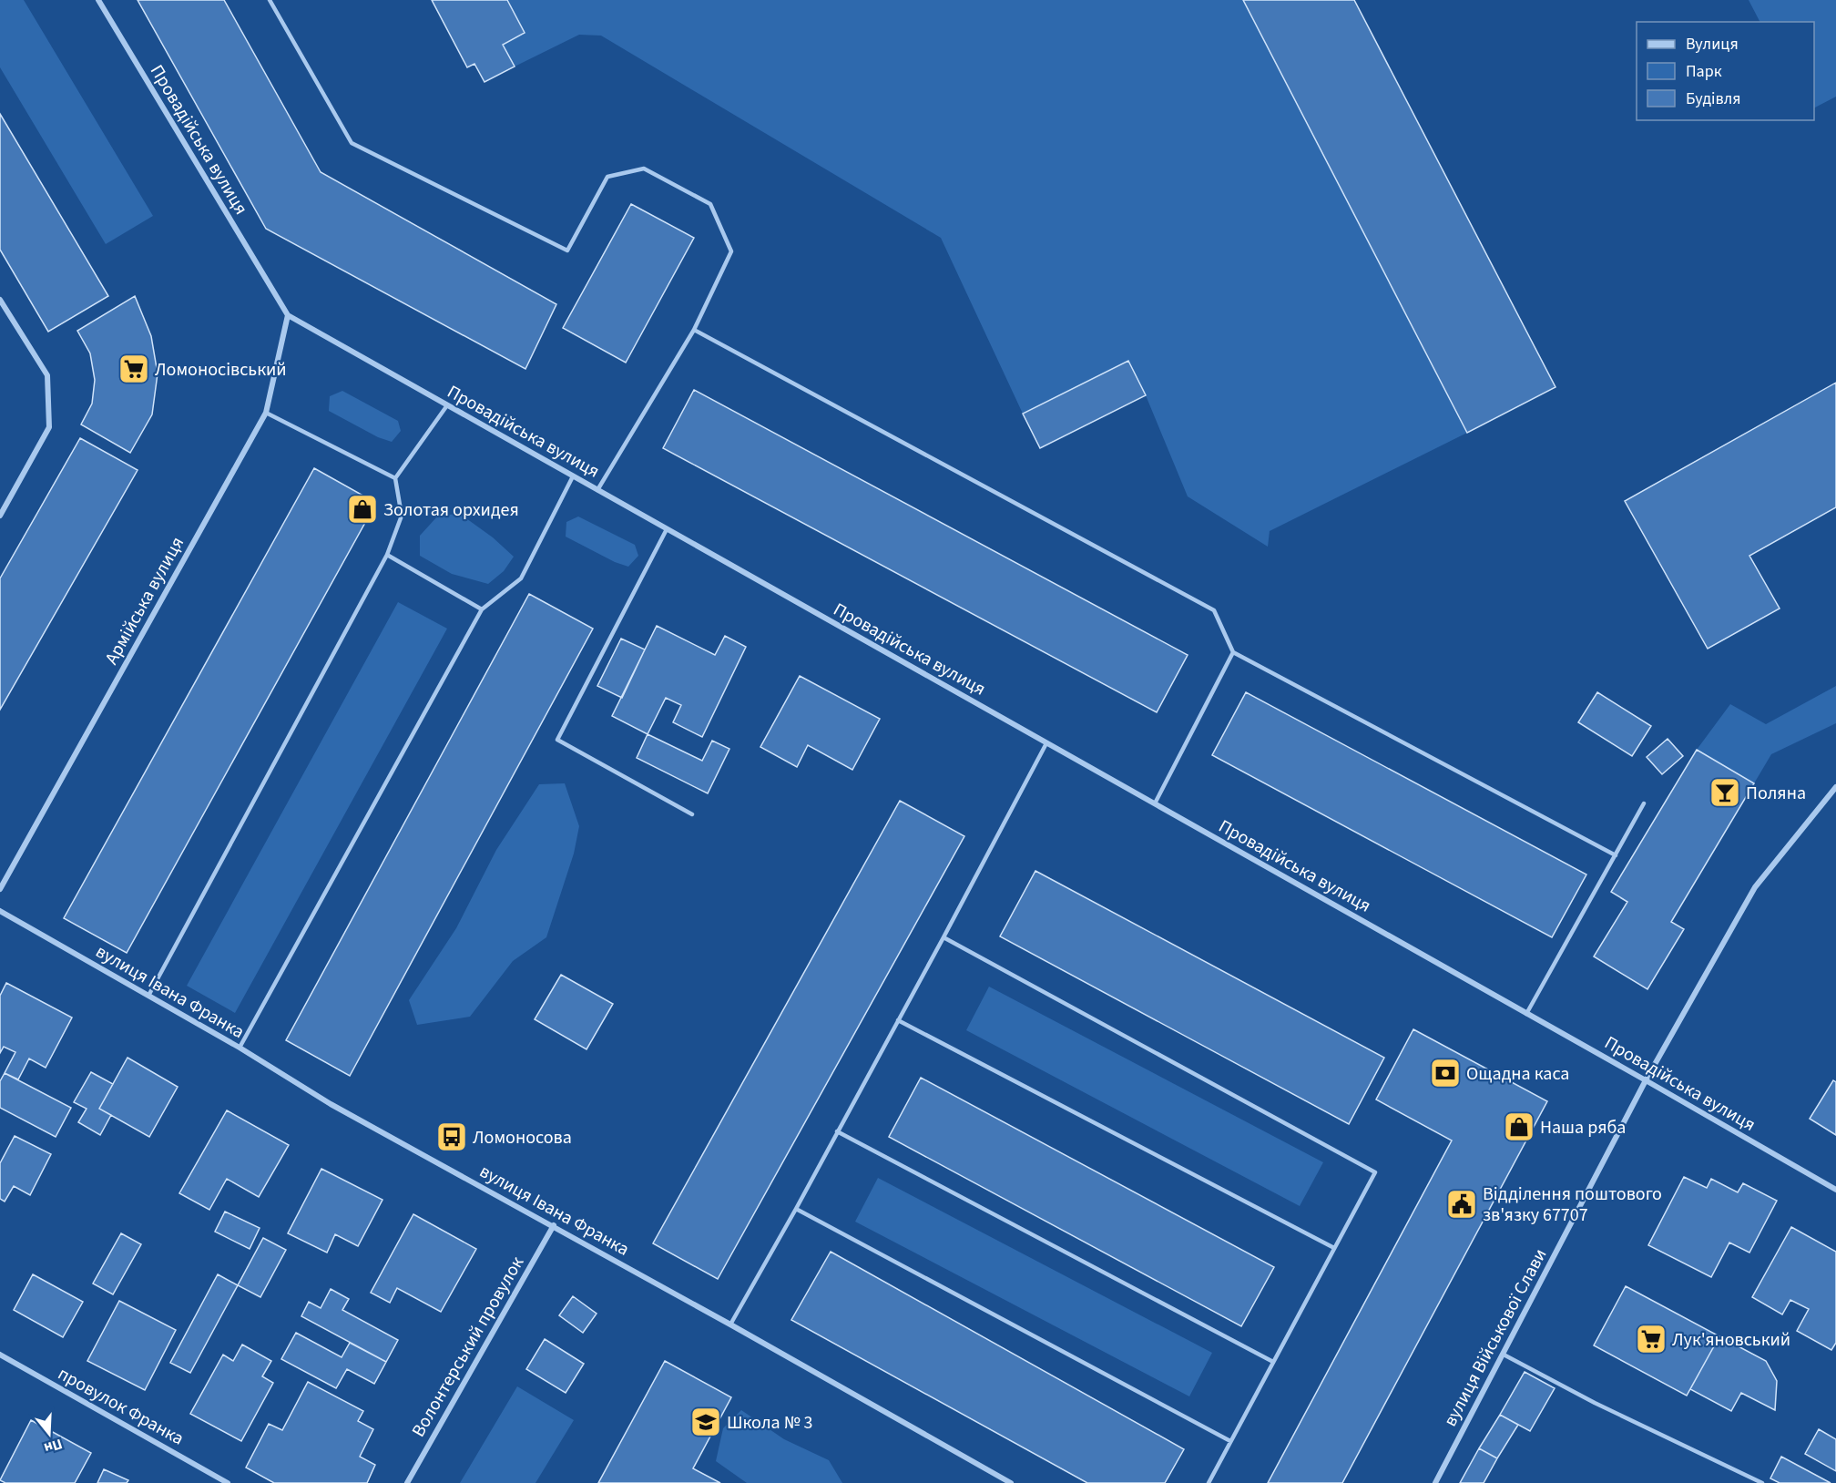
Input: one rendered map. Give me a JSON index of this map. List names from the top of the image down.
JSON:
{
  "streets": {
    "street": [
      "Провадійська вулиця",
      "Армійська вулиця",
      "вулиця Івана Франка",
      "вулиця Військової Слави",
      "Волонтерський провулок",
      "провулок Франка"
    ]
  },
  "crossings": [
    ["Провадійська вулиця", "Армійська вулиця"],
    ["Провадійська вулиця", "вулиця Військової Слави"],
    ["вулиця Івана Франка", "Волонтерський провулок"]
  ],
  "places": {
    "supermarket": ["Ломоносівський", "Лук'яновський"],
    "shop": ["Золотая орхидея", "Наша ряба"],
    "bar": ["Поляна"],
    "bank": ["Ощадна каса"],
    "bus stop": ["Ломоносова"],
    "public building": ["Відділення поштового зв'язку 67707"],
    "school or university": ["Школа № 3"]
  },
  "legend": ["Вулиця", "Парк", "Будівля"],
  "north": "bottom"
}
